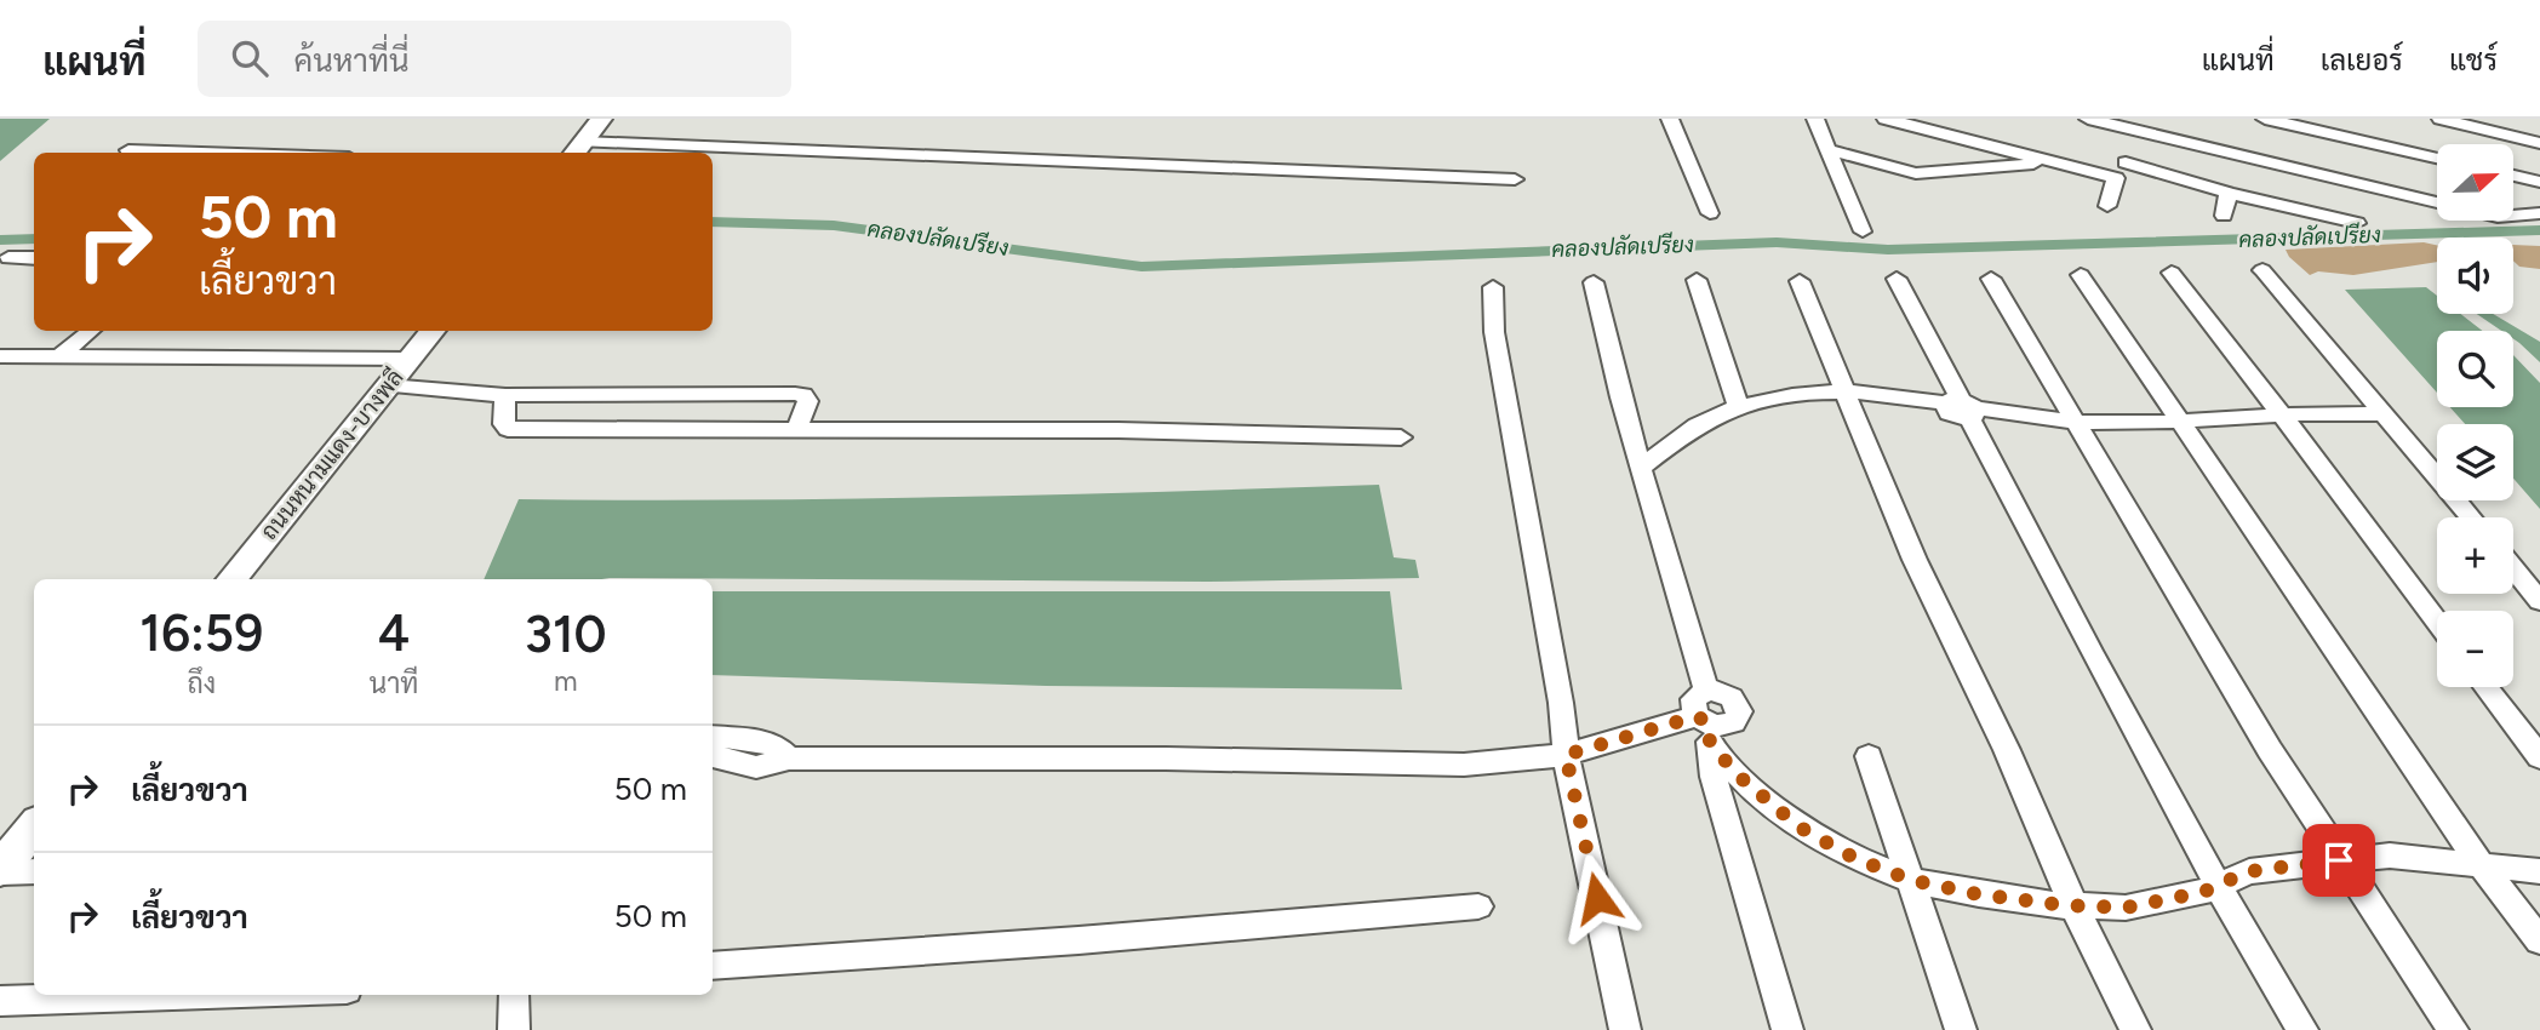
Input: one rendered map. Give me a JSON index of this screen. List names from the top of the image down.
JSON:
{
  "streets": {
    "main road": ["ถนนหนามแดง-บางพลี"]
  },
  "water": ["คลองปลัดเปรียง"],
  "north": "right",
  "page": {
    "header": "แผนที่",
    "search": "ค้นหาที่นี่",
    "nav": ["แผนที่", "เลเยอร์", "แชร์"],
    "map_buttons": ["+", "−"],
    "turn": ["50 m", "เลี้ยวขวา"],
    "eta": [
      "16:59",
      "ถึง",
      "4",
      "นาที",
      "310",
      "m"
    ],
    "list": [
      {
        "name": "เลี้ยวขวา",
        "value": "50 m"
      },
      {
        "name": "เลี้ยวขวา",
        "value": "50 m"
      }
    ]
  }
}
